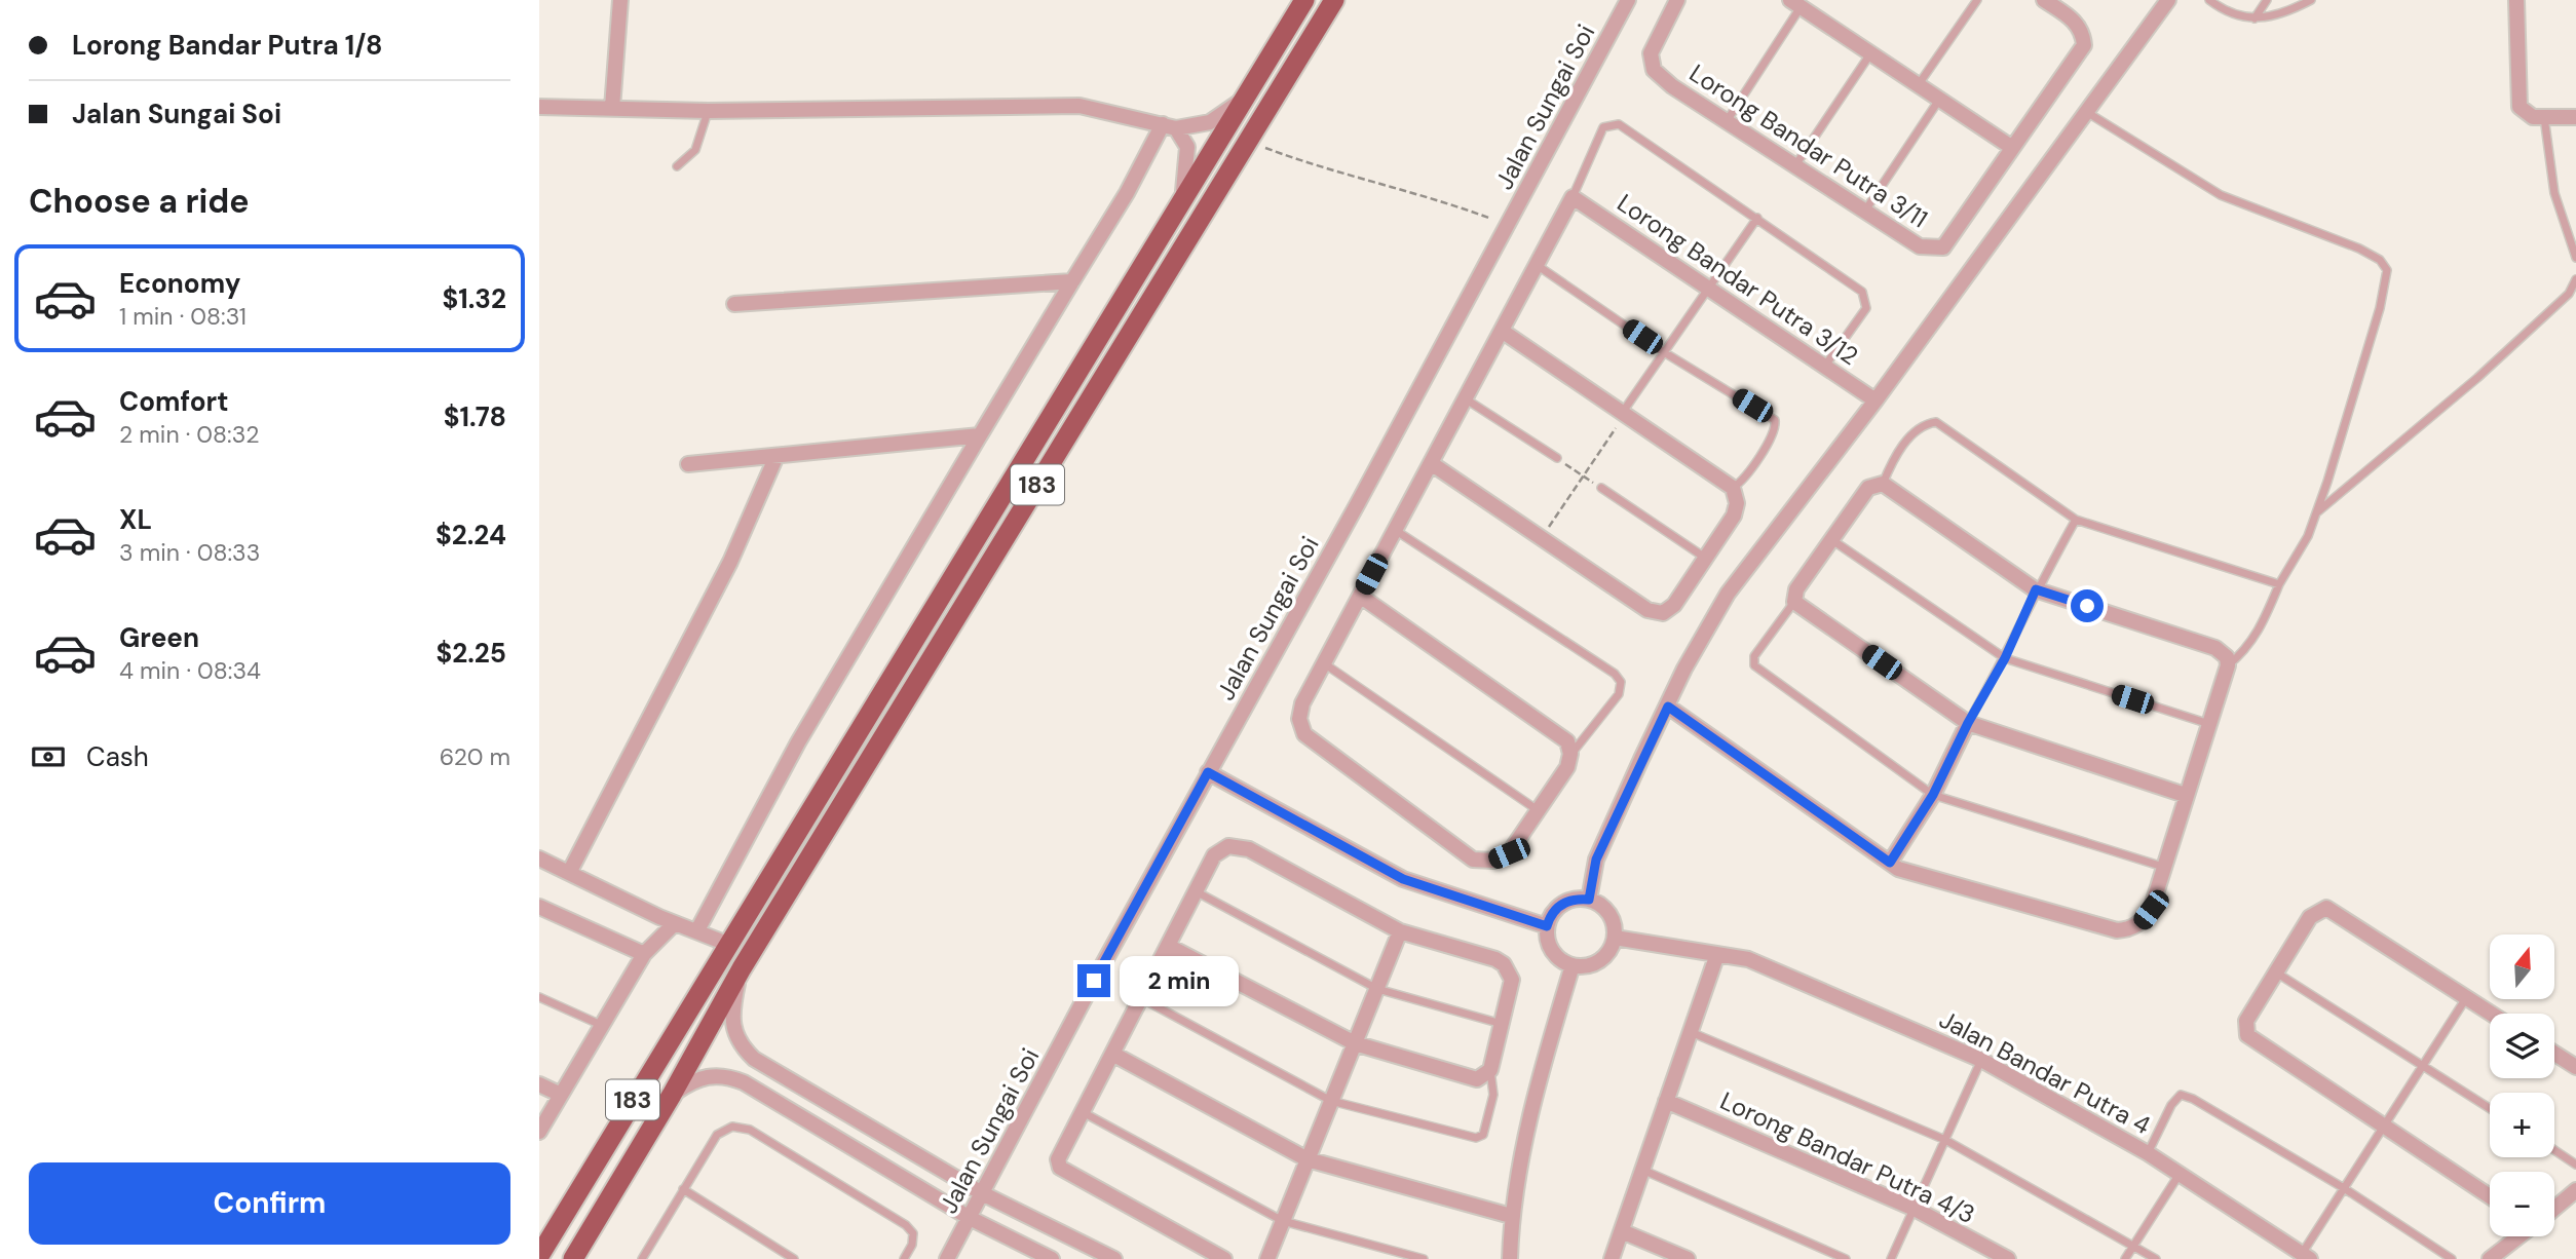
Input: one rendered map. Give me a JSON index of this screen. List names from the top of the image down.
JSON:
{
  "streets": {
    "highway": ["183"],
    "street": [
      "Jalan Sungai Soi",
      "Lorong Bandar Putra 3/11",
      "Lorong Bandar Putra 3/12",
      "Jalan Bandar Putra 4",
      "Lorong Bandar Putra 4/3"
    ]
  },
  "north": "top",
  "page": {
    "banner": ["Lorong Bandar Putra 1/8", "Jalan Sungai Soi"],
    "heading": "Choose a ride",
    "list": [
      {
        "name": "Economy",
        "note": "1 min · 08:31",
        "value": "$1.32"
      },
      {
        "name": "Comfort",
        "note": "2 min · 08:32",
        "value": "$1.78"
      },
      {
        "name": "XL",
        "note": "3 min · 08:33",
        "value": "$2.24"
      },
      {
        "name": "Green",
        "note": "4 min · 08:34",
        "value": "$2.25"
      }
    ],
    "pay": ["Cash", "620 m"],
    "map_buttons": ["+", "−"],
    "bubble": "2 min",
    "buttons": "Confirm"
  }
}
